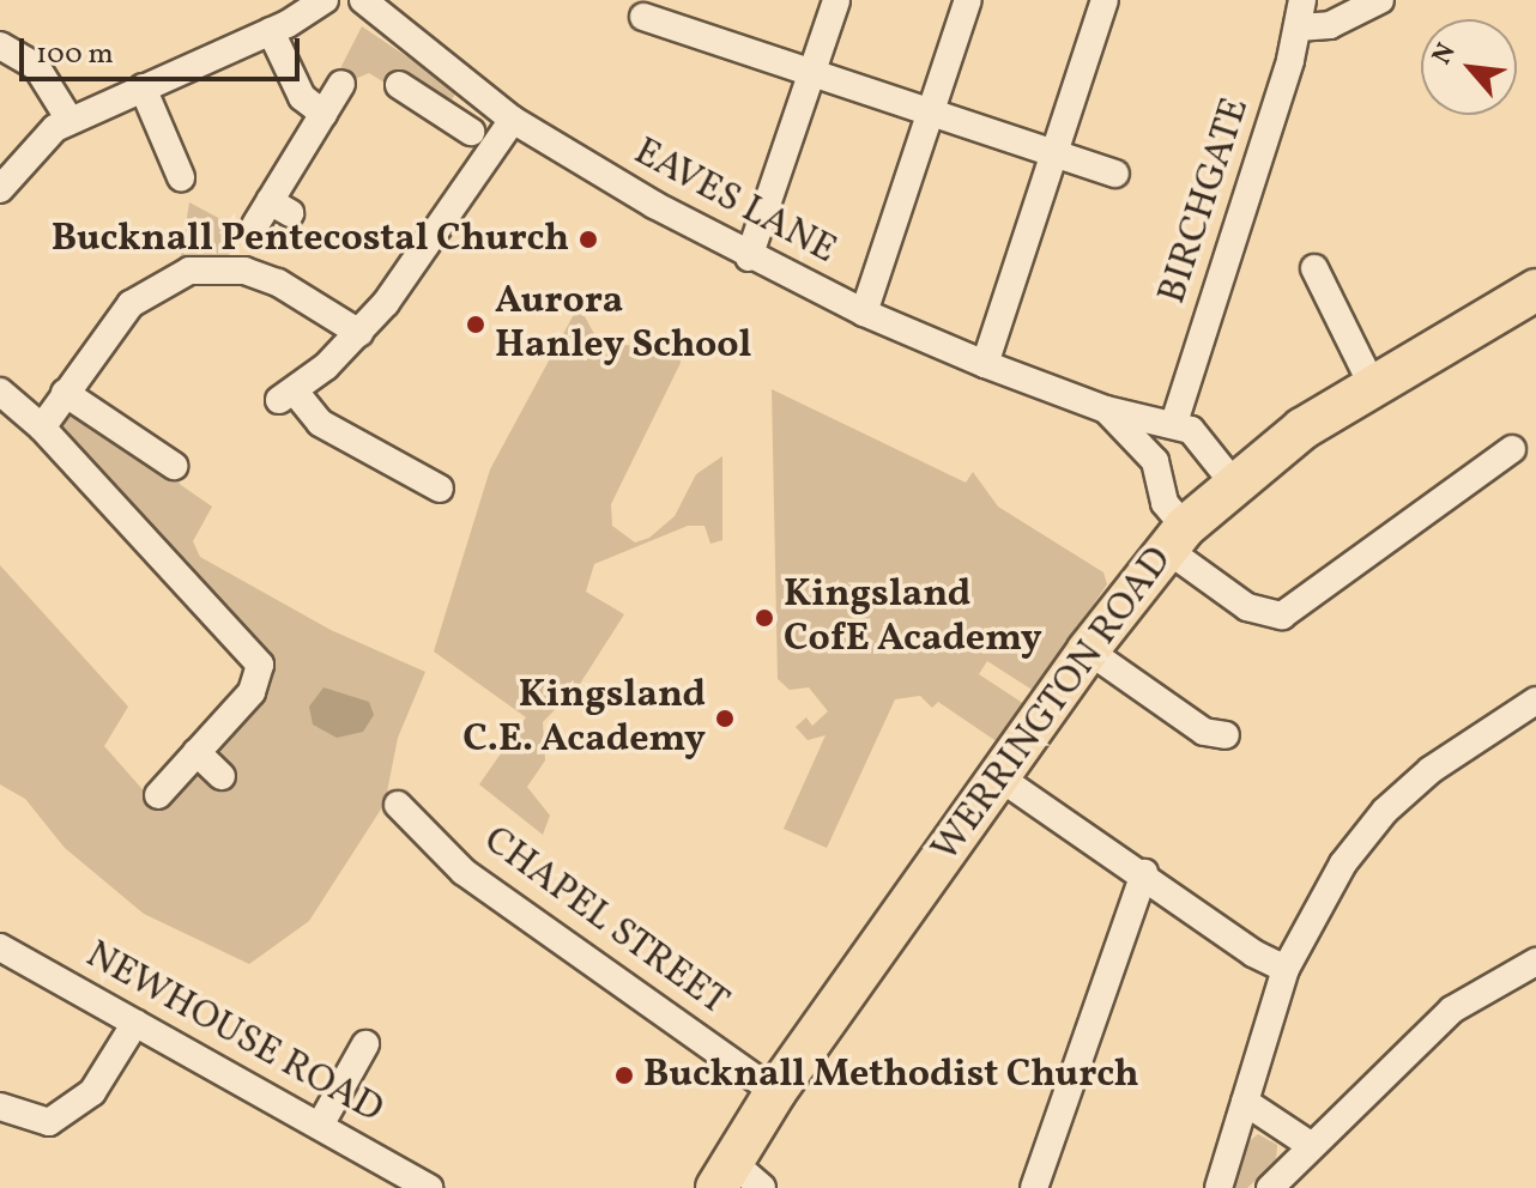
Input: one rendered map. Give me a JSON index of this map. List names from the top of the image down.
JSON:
{
  "streets": {
    "highway": ["WERRINGTON ROAD"],
    "street": [
      "BIRCHGATE",
      "EAVES LANE",
      "CHAPEL STREET",
      "NEWHOUSE ROAD"
    ]
  },
  "crossings": [
    ["BIRCHGATE", "EAVES LANE"],
    ["EAVES LANE", "WERRINGTON ROAD"],
    ["WERRINGTON ROAD", "CHAPEL STREET"]
  ],
  "places": [
    "Bucknall Pentecostal Church",
    "Aurora Hanley School",
    "Kingsland CofE Academy",
    "Kingsland C.E. Academy",
    "Bucknall Methodist Church"
  ],
  "scale_bar": "100 m",
  "north": "top left"
}
